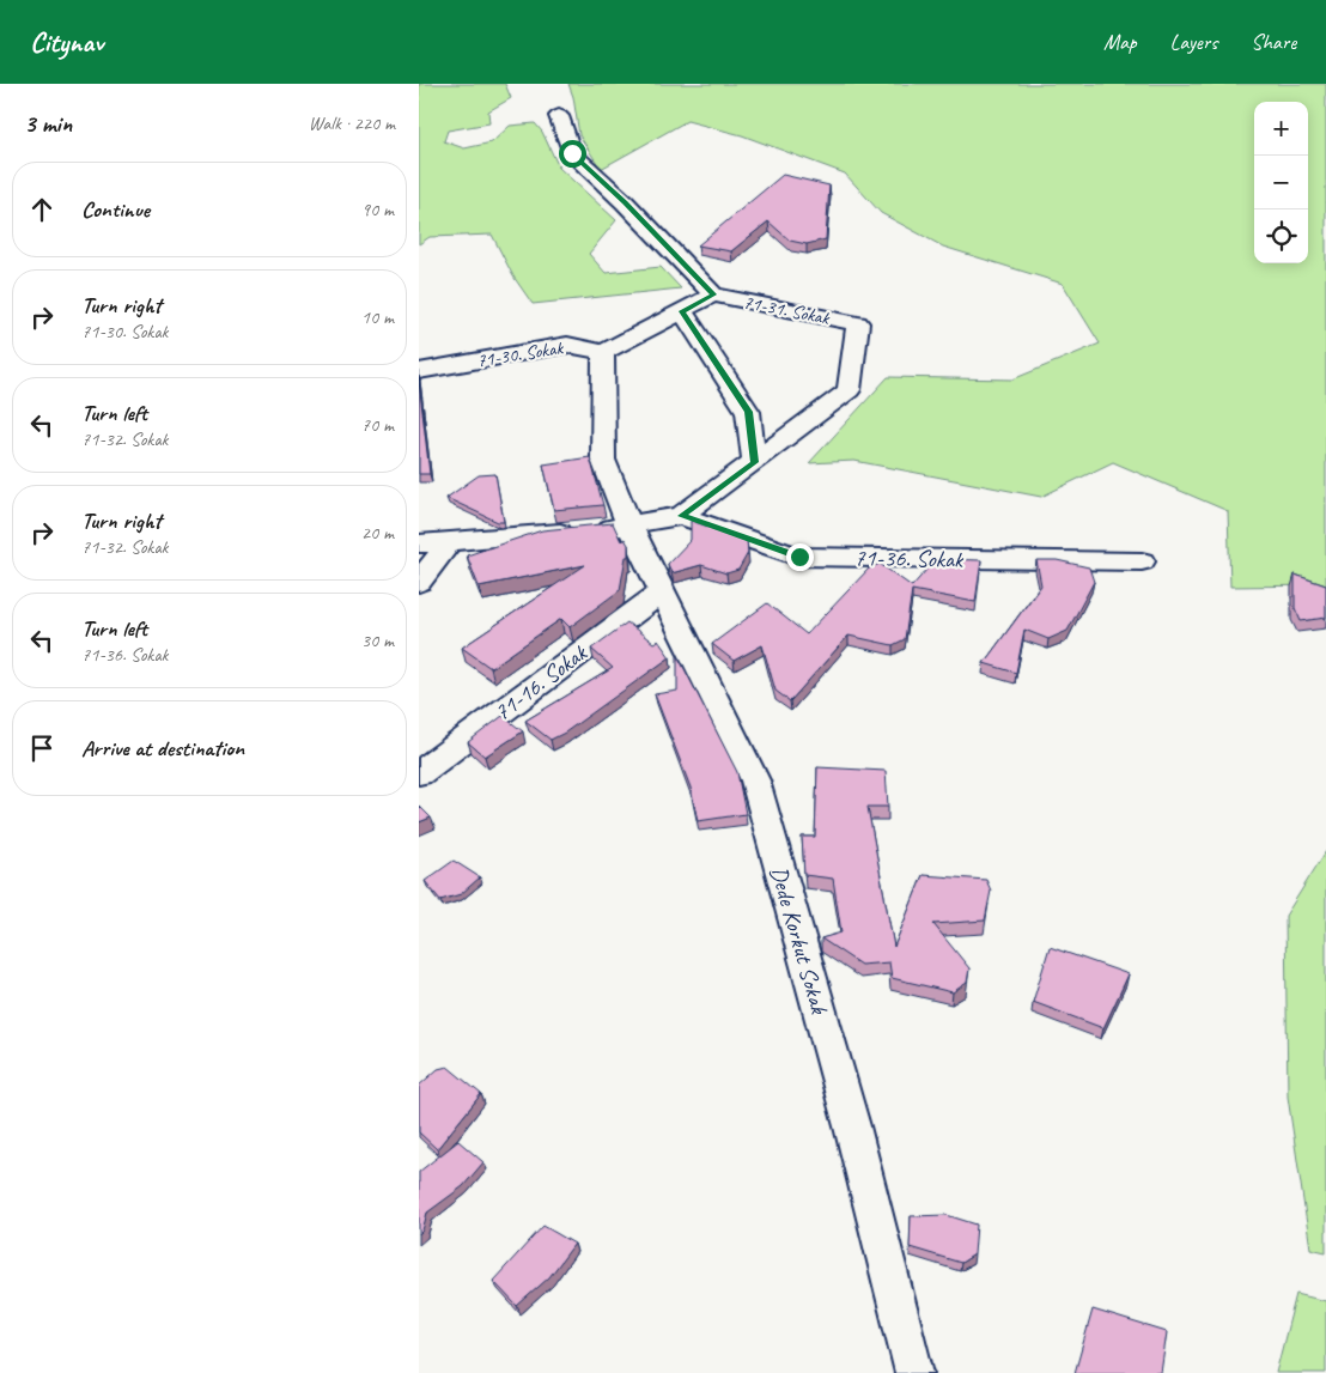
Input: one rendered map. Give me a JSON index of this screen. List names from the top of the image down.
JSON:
{
  "streets": {
    "street": [
      "71-31. Sokak",
      "71-30. Sokak",
      "71-36. Sokak",
      "71-16. Sokak",
      "Dede Korkut Sokak"
    ]
  },
  "crossings": [
    ["71-30. Sokak", "Dede Korkut Sokak"],
    ["71-16. Sokak", "Dede Korkut Sokak"]
  ],
  "page": {
    "header": "Citynav",
    "nav": ["Map", "Layers", "Share"],
    "heading": ["3 min", "Walk · 220 m"],
    "map_buttons": ["+", "−"],
    "list": [
      ["Continue", "90 m"],
      ["Turn right", "71-30. Sokak", "10 m"],
      ["Turn left", "71-32. Sokak", "70 m"],
      ["Turn right", "71-32. Sokak", "20 m"],
      ["Turn left", "71-36. Sokak", "30 m"],
      "Arrive at destination"
    ]
  }
}
